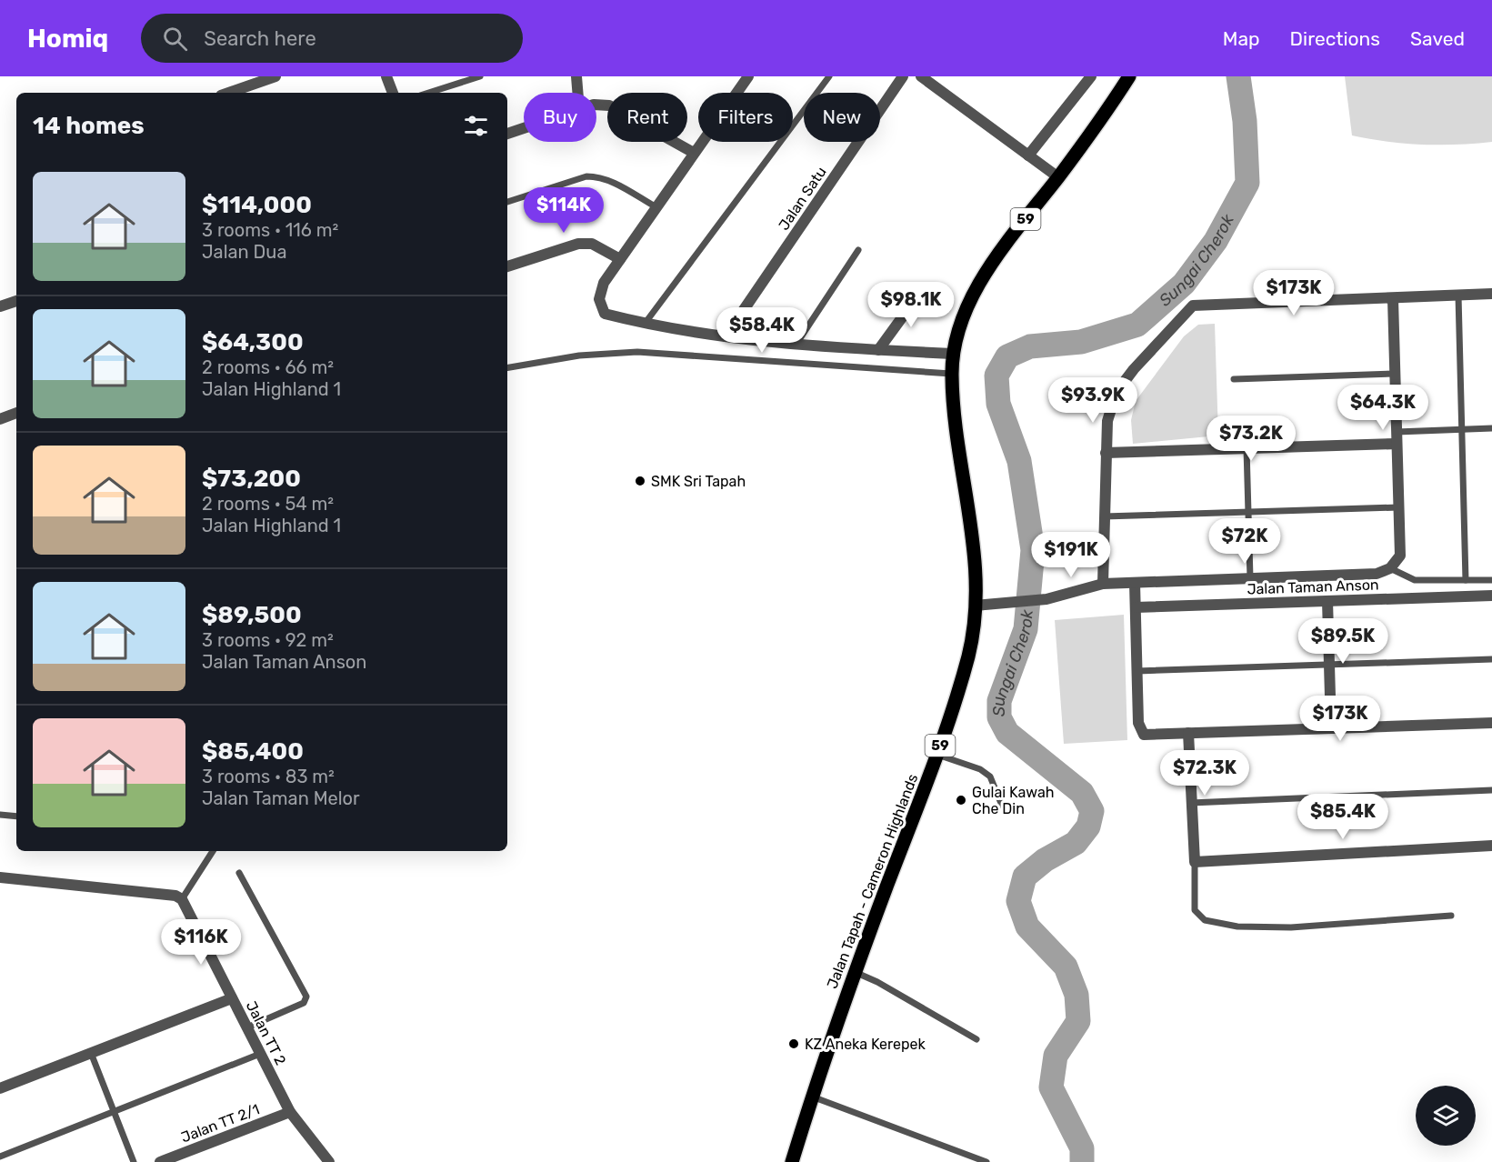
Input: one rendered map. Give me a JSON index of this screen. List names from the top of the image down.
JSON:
{
  "streets": {
    "main road": ["59", "Jalan Tapah - Cameron Highlands"],
    "street": [
      "Jalan Satu",
      "Jalan Taman Anson",
      "Jalan TT 2",
      "Jalan TT 2/1"
    ]
  },
  "crossings": [
    ["Jalan TT 2", "Jalan TT 2/1"]
  ],
  "water": ["Sungai Cherok"],
  "places": ["SMK Sri Tapah", "Gulai Kawah Che Din", "KZ Aneka Kerepek"],
  "page": {
    "header": "Homiq",
    "search": "Search here",
    "nav": ["Map", "Directions", "Saved"],
    "chip": [
      "Buy",
      "Rent",
      "Filters",
      "New"
    ],
    "heading": "14 homes",
    "list": [
      {
        "name": "$114,000",
        "note": "3 rooms · 116 m² · Jalan Dua"
      },
      {
        "name": "$64,300",
        "note": "2 rooms · 66 m² · Jalan Highland 1"
      },
      {
        "name": "$73,200",
        "note": "2 rooms · 54 m² · Jalan Highland 1"
      },
      {
        "name": "$89,500",
        "note": "3 rooms · 92 m² · Jalan Taman Anson"
      },
      {
        "name": "$85,400",
        "note": "3 rooms · 83 m² · Jalan Taman Melor"
      }
    ],
    "price": [
      "$114K",
      "$173K",
      "$98.1K",
      "$58.4K",
      "$93.9K",
      "$64.3K",
      "$73.2K",
      "$72K",
      "$191K",
      "$89.5K",
      "$173K",
      "$72.3K",
      "$85.4K",
      "$116K"
    ]
  }
}
